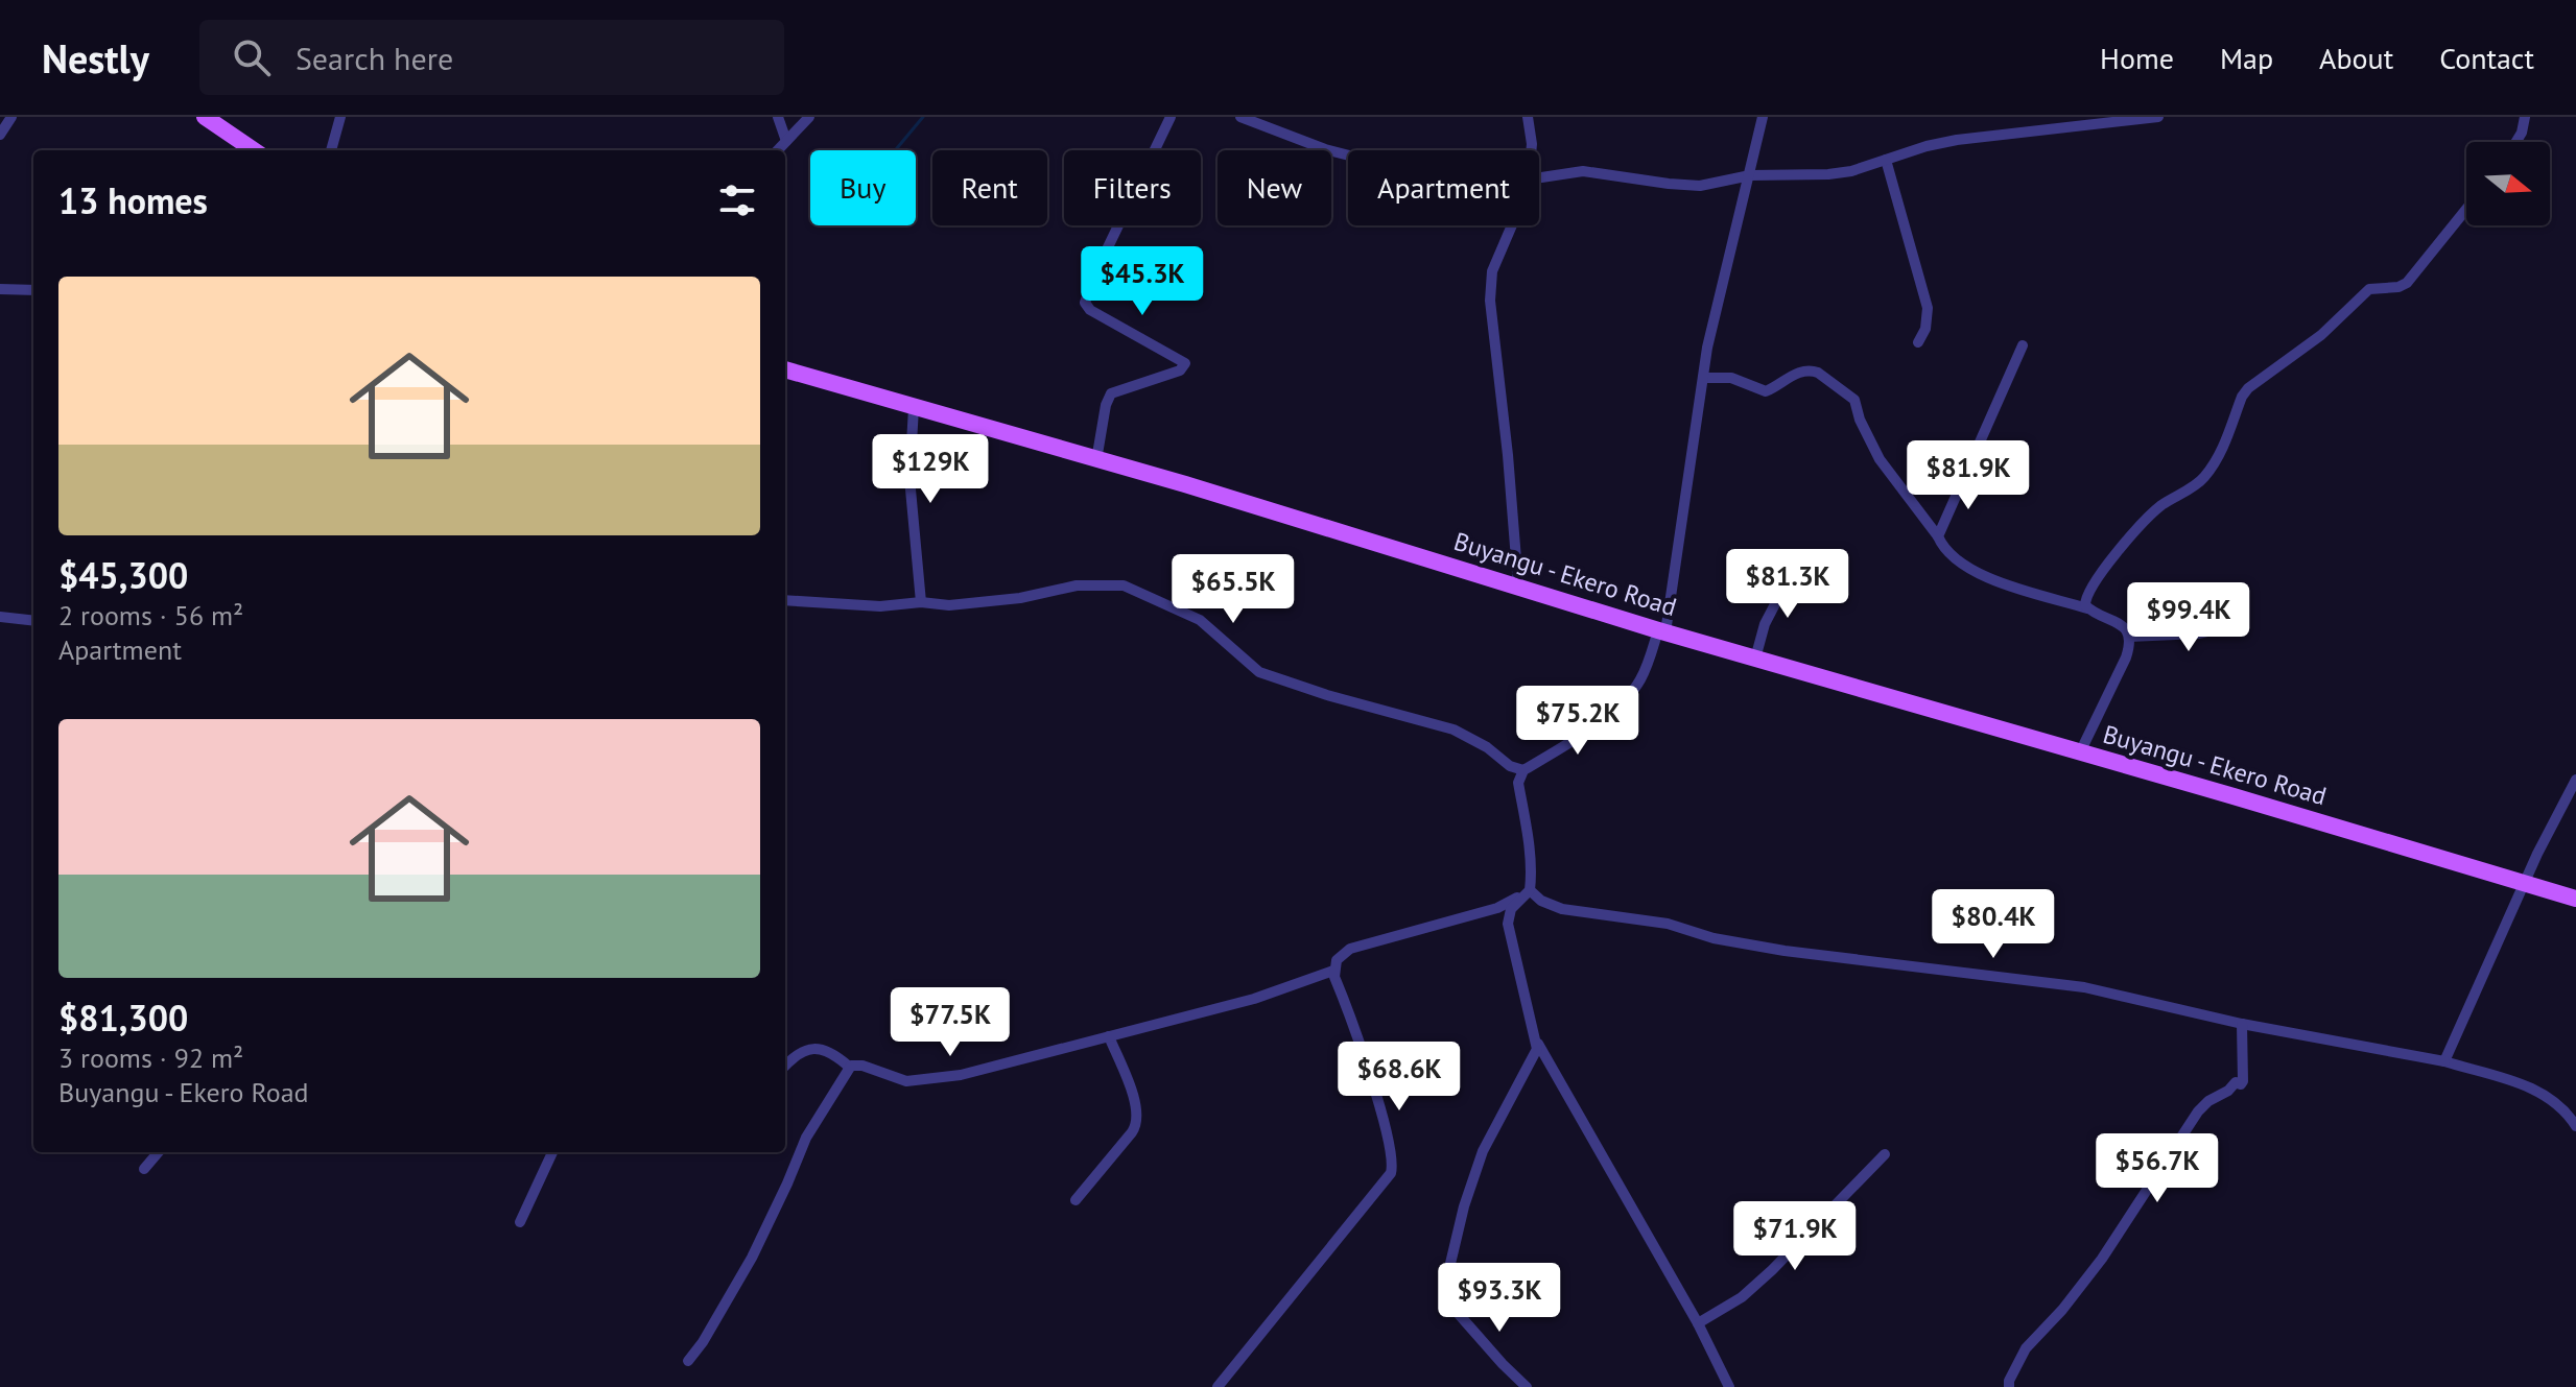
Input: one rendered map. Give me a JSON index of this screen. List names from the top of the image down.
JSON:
{
  "streets": {
    "main road": ["Buyangu - Ekero Road"]
  },
  "north": "right",
  "page": {
    "header": "Nestly",
    "search": "Search here",
    "nav": [
      "Home",
      "Map",
      "About",
      "Contact"
    ],
    "chip": [
      "Buy",
      "Rent",
      "Filters",
      "New",
      "Apartment"
    ],
    "heading": "13 homes",
    "price": [
      "$45.3K",
      "$129K",
      "$81.9K",
      "$81.3K",
      "$65.5K",
      "$99.4K",
      "$75.2K",
      "$80.4K",
      "$77.5K",
      "$68.6K",
      "$56.7K",
      "$71.9K",
      "$93.3K"
    ],
    "list": [
      {
        "name": "$45,300",
        "note": "2 rooms · 56 m² · Apartment"
      },
      {
        "name": "$81,300",
        "note": "3 rooms · 92 m² · Buyangu - Ekero Road"
      }
    ]
  }
}
